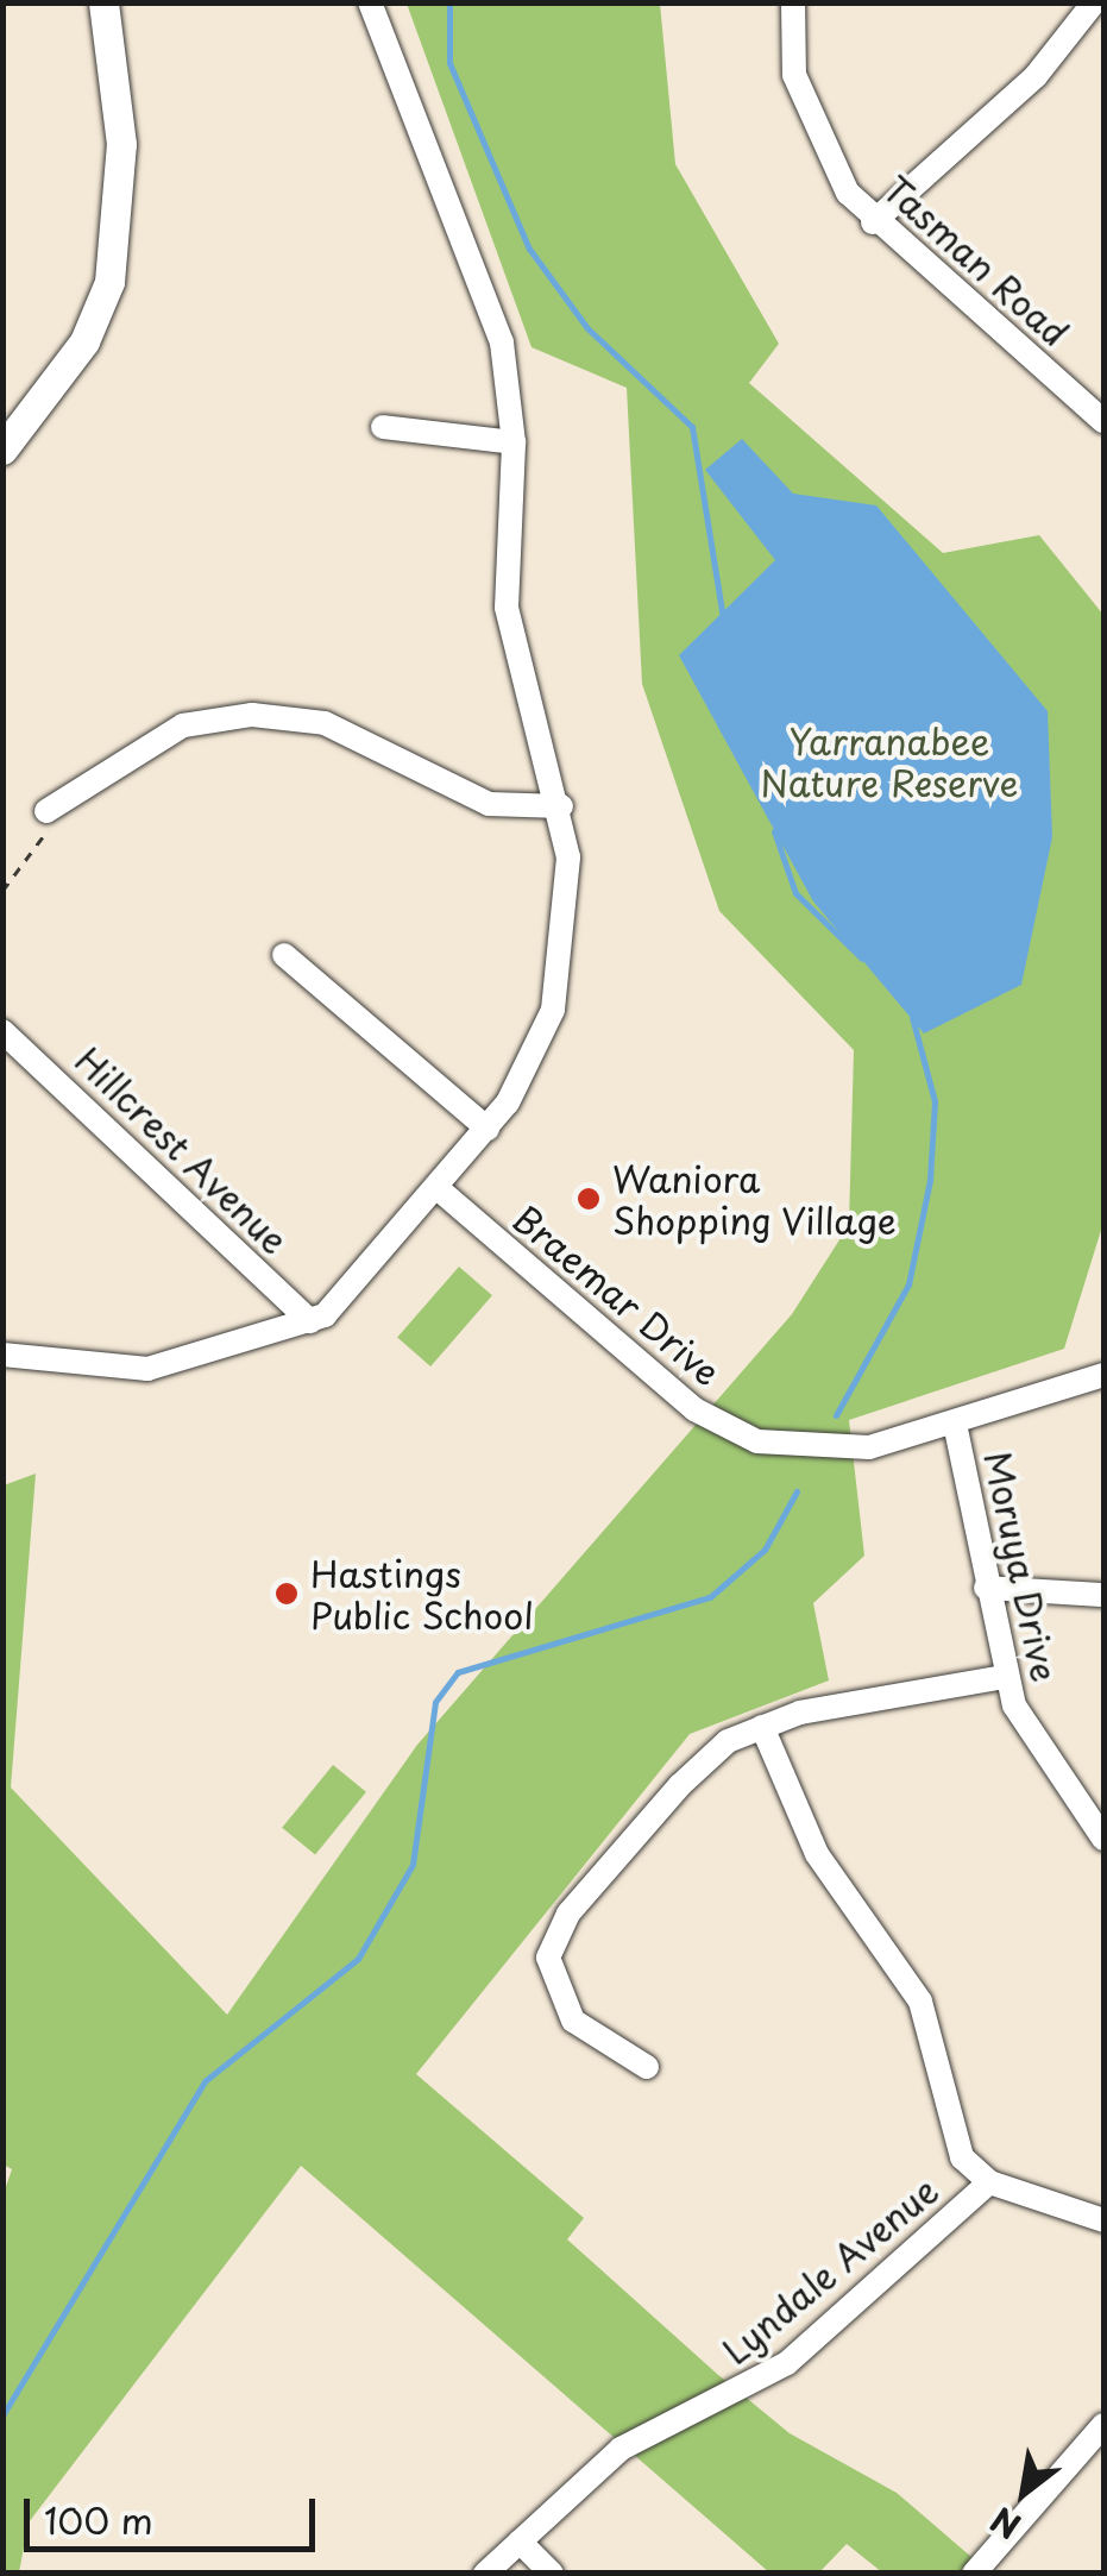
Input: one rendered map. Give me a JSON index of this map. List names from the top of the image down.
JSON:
{
  "streets": {
    "street": [
      "Tasman Road",
      "Hillcrest Avenue",
      "Braemar Drive",
      "Moruya Drive",
      "Lyndale Avenue"
    ]
  },
  "crossings": [
    ["Braemar Drive", "Moruya Drive"]
  ],
  "parks": ["Yarranabee Nature Reserve"],
  "places": ["Waniora Shopping Village", "Hastings Public School"],
  "scale_bar": "100 m",
  "north": "bottom left"
}
